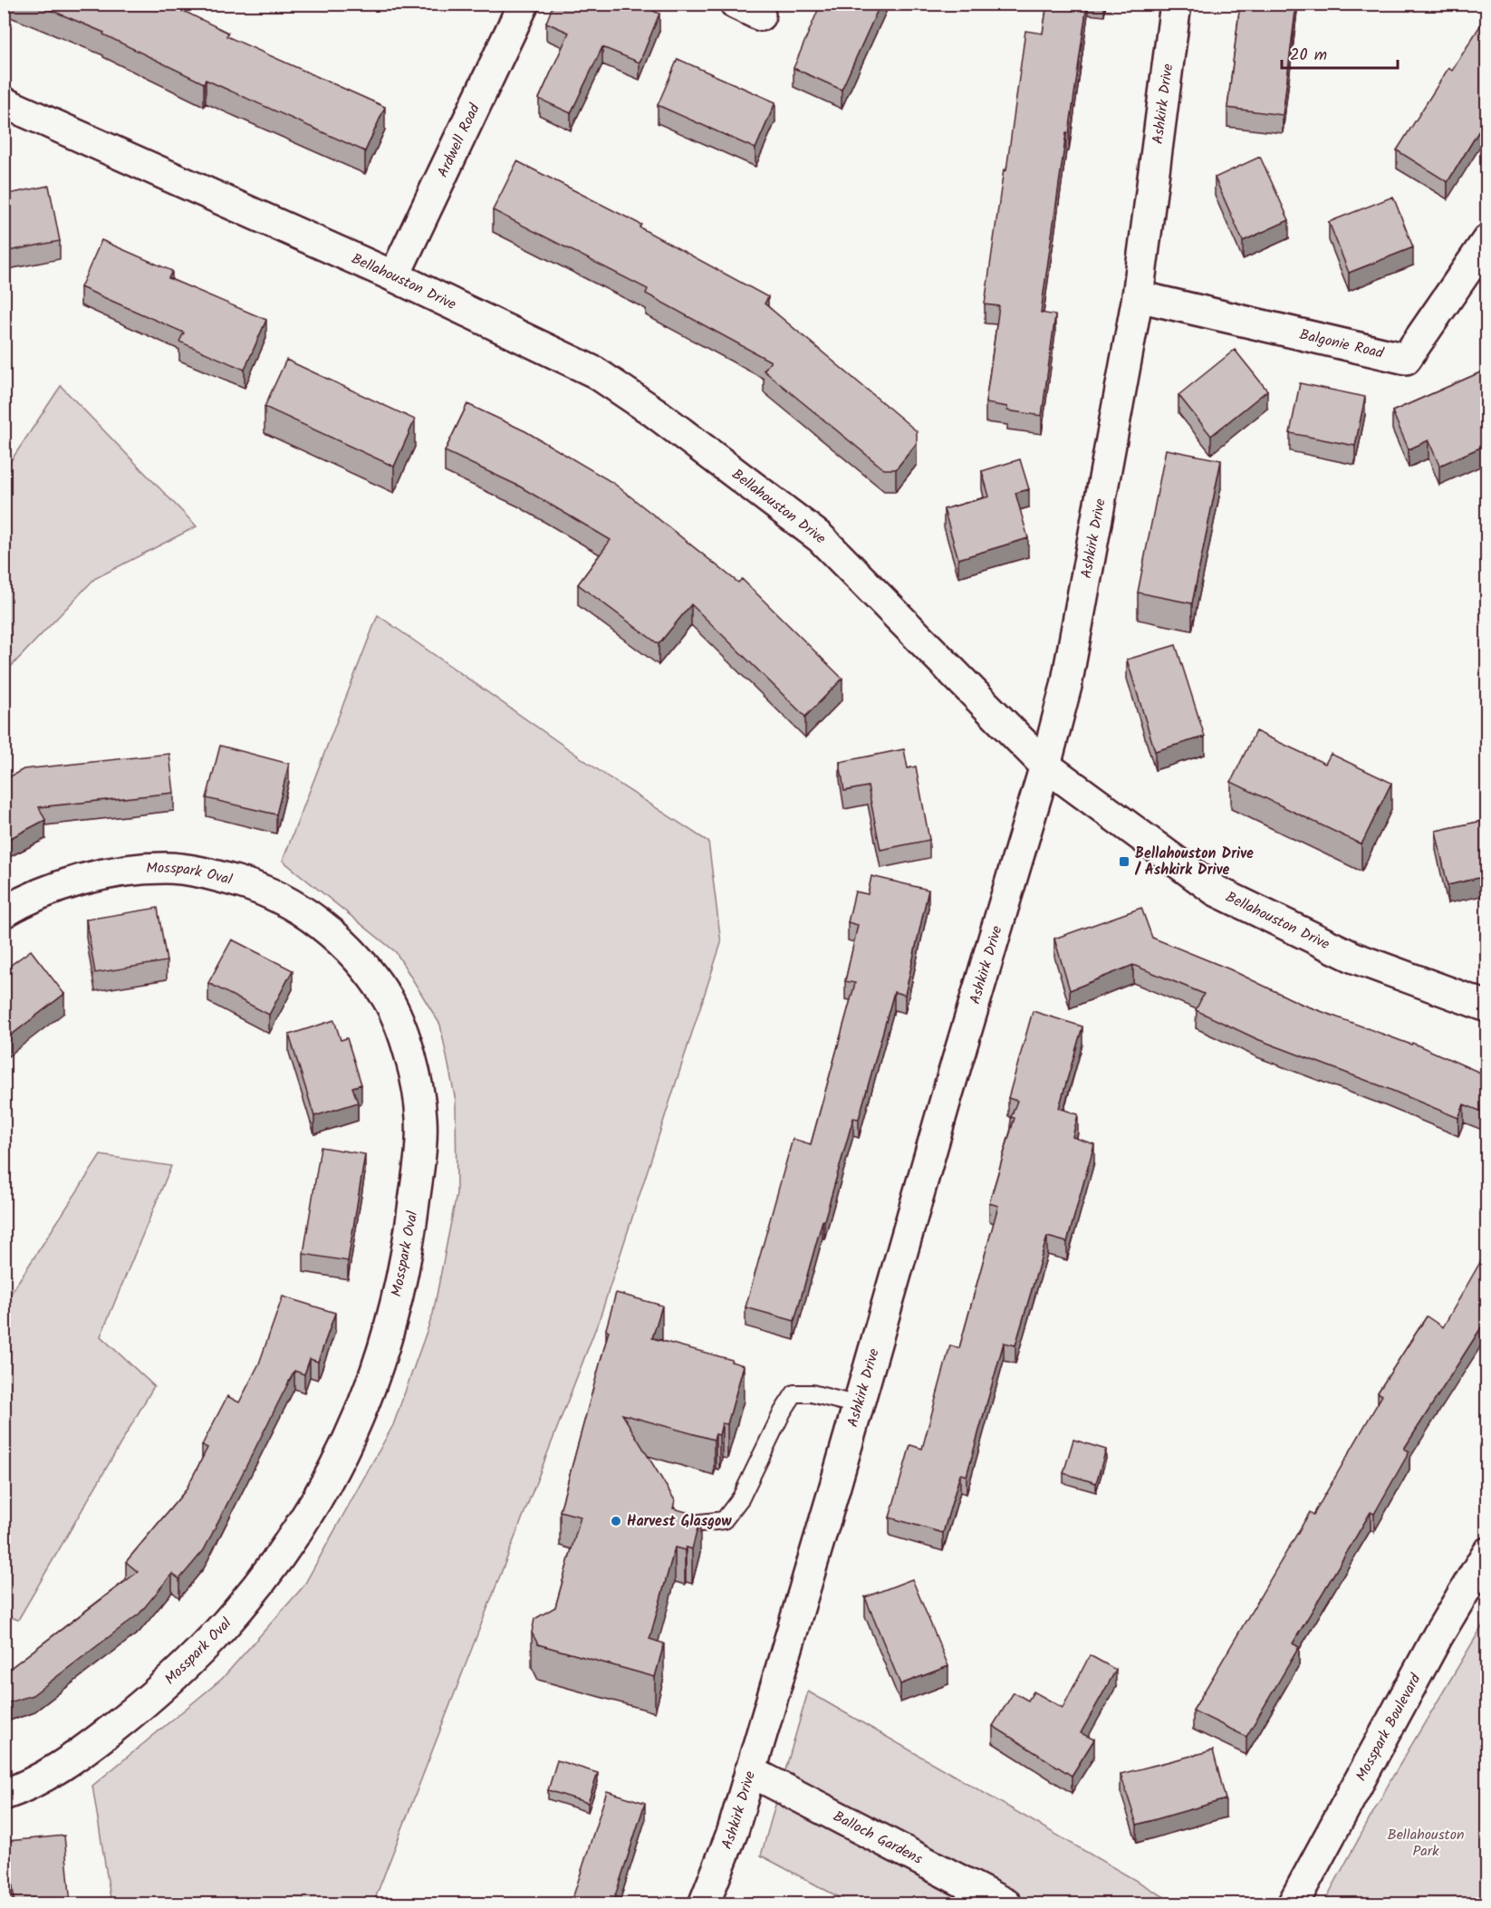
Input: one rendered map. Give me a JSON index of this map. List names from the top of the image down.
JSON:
{
  "streets": {
    "street": [
      "Ashkirk Drive",
      "Ardwell Road",
      "Bellahouston Drive",
      "Balgonie Road",
      "Mosspark Oval",
      "Mosspark Boulevard",
      "Balloch Gardens"
    ]
  },
  "crossings": [
    ["Ashkirk Drive", "Bellahouston Drive"],
    ["Ashkirk Drive", "Balgonie Road"],
    ["Ashkirk Drive", "Balloch Gardens"],
    ["Ardwell Road", "Bellahouston Drive"]
  ],
  "parks": ["Bellahouston Park"],
  "places": {
    "transit": ["Bellahouston Drive / Ashkirk Drive"],
    "other": ["Harvest Glasgow"]
  },
  "scale_bar": "20 m"
}
